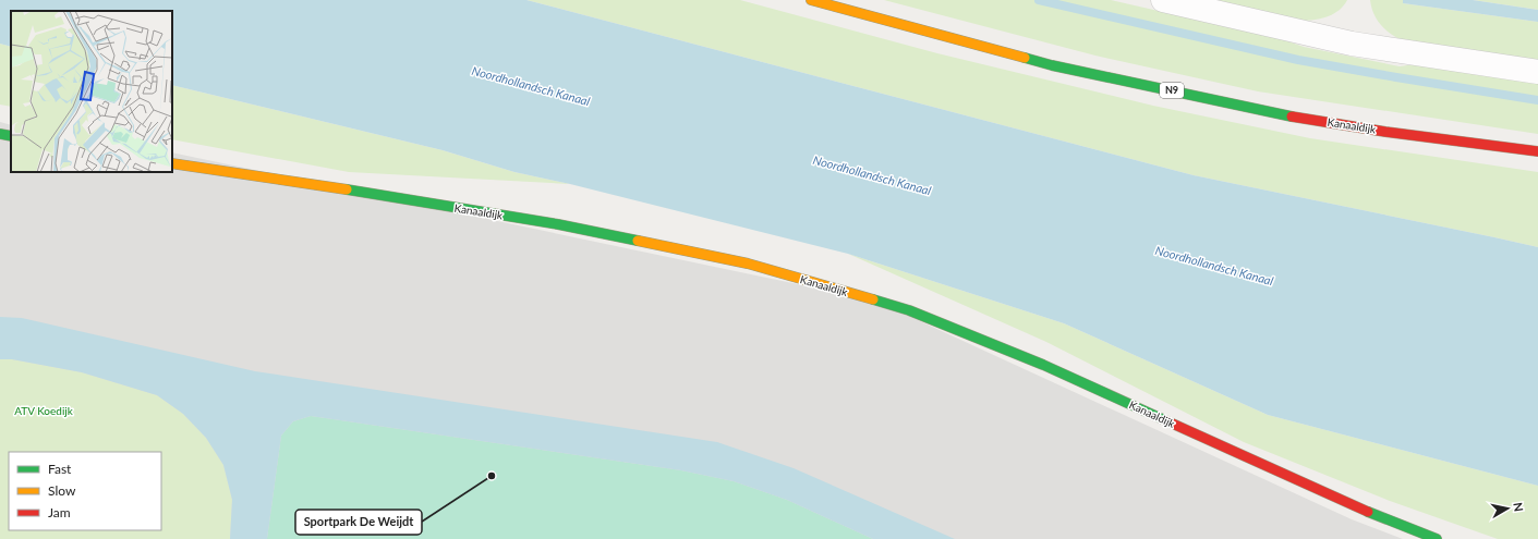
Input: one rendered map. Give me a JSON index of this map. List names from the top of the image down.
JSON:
{
  "streets": {
    "street": ["N9", "Kanaaldijk"]
  },
  "water": ["Noordhollandsch Kanaal"],
  "parks": ["ATV Koedijk"],
  "places": ["Sportpark De Weijdt"],
  "legend": ["Fast", "Slow", "Jam"],
  "north": "right"
}
